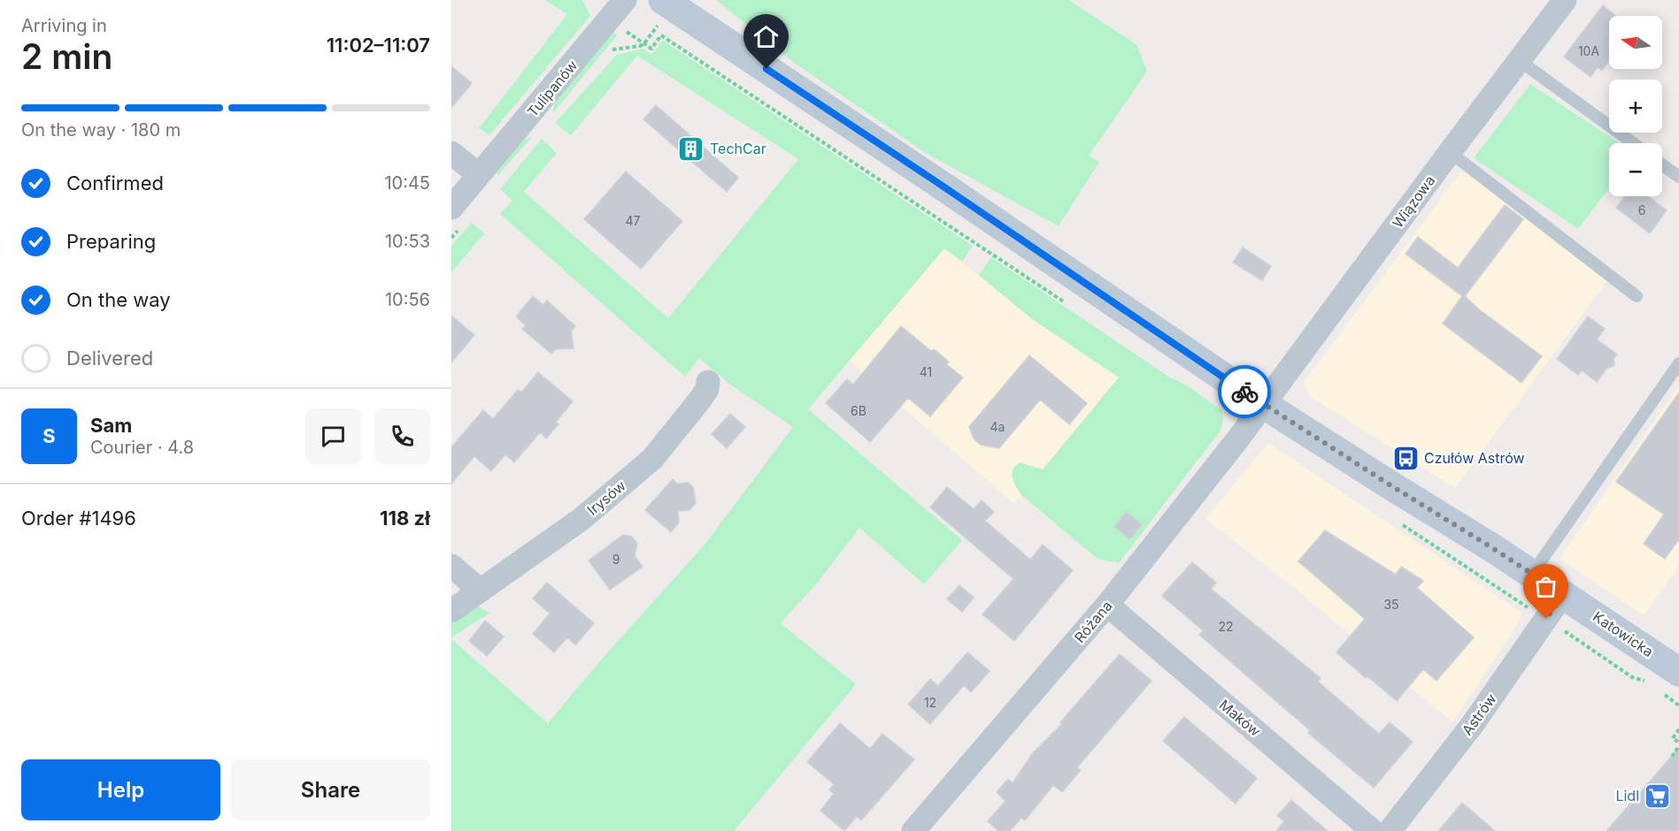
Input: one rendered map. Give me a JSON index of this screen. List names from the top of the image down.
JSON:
{
  "streets": {
    "main road": ["Katowicka"],
    "street": [
      "Tulipanów",
      "Wiązowa",
      "Irysów",
      "Różana",
      "Astrów",
      "Maków"
    ]
  },
  "crossings": [
    ["Wiązowa", "Różana"],
    ["Wiązowa", "Katowicka"],
    ["Różana", "Katowicka"],
    ["Różana", "Maków"],
    ["Katowicka", "Astrów"]
  ],
  "places": {
    "building": ["TechCar"],
    "bus stop": ["Czułów Astrów"],
    "supermarket": ["Lidl"]
  },
  "house_numbers": [
    "10A",
    "6",
    "47",
    "41",
    "6B",
    "4a",
    "9",
    "35",
    "22",
    "12"
  ],
  "north": "left",
  "page": {
    "heading": ["2 min", "Arriving in", "11:02–11:07"],
    "panel": [
      "Sam",
      "Courier · 4.8",
      "Order #1496",
      "118 zł"
    ],
    "map_buttons": ["+", "−"],
    "bar": "On the way · 180 m",
    "list": [
      ["Confirmed", "10:45"],
      ["Preparing", "10:53"],
      ["On the way", "10:56"],
      "Delivered"
    ],
    "round": "S",
    "buttons": ["Help", "Share"]
  }
}
